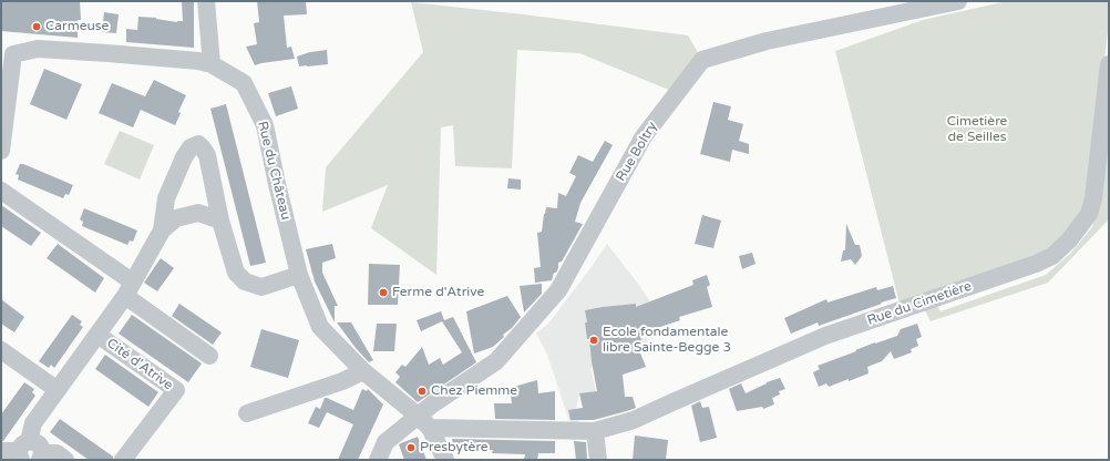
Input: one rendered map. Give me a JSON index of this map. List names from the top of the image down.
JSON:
{
  "streets": {
    "street": [
      "Rue Boltry",
      "Rue du Château",
      "Rue du Cimetière",
      "Cité d'Atrive"
    ]
  },
  "crossings": [
    ["Rue Boltry", "Rue du Château"],
    ["Rue Boltry", "Rue du Cimetière"],
    ["Rue du Château", "Rue du Cimetière"],
    ["Rue du Château", "Cité d'Atrive"]
  ],
  "parks": ["Cimetière de Seilles"],
  "places": [
    "Carmeuse",
    "Ferme d'Atrive",
    "Ecole fondamentale libre Sainte-Begge 3",
    "Chez Piemme",
    "Presbytère"
  ]
}
